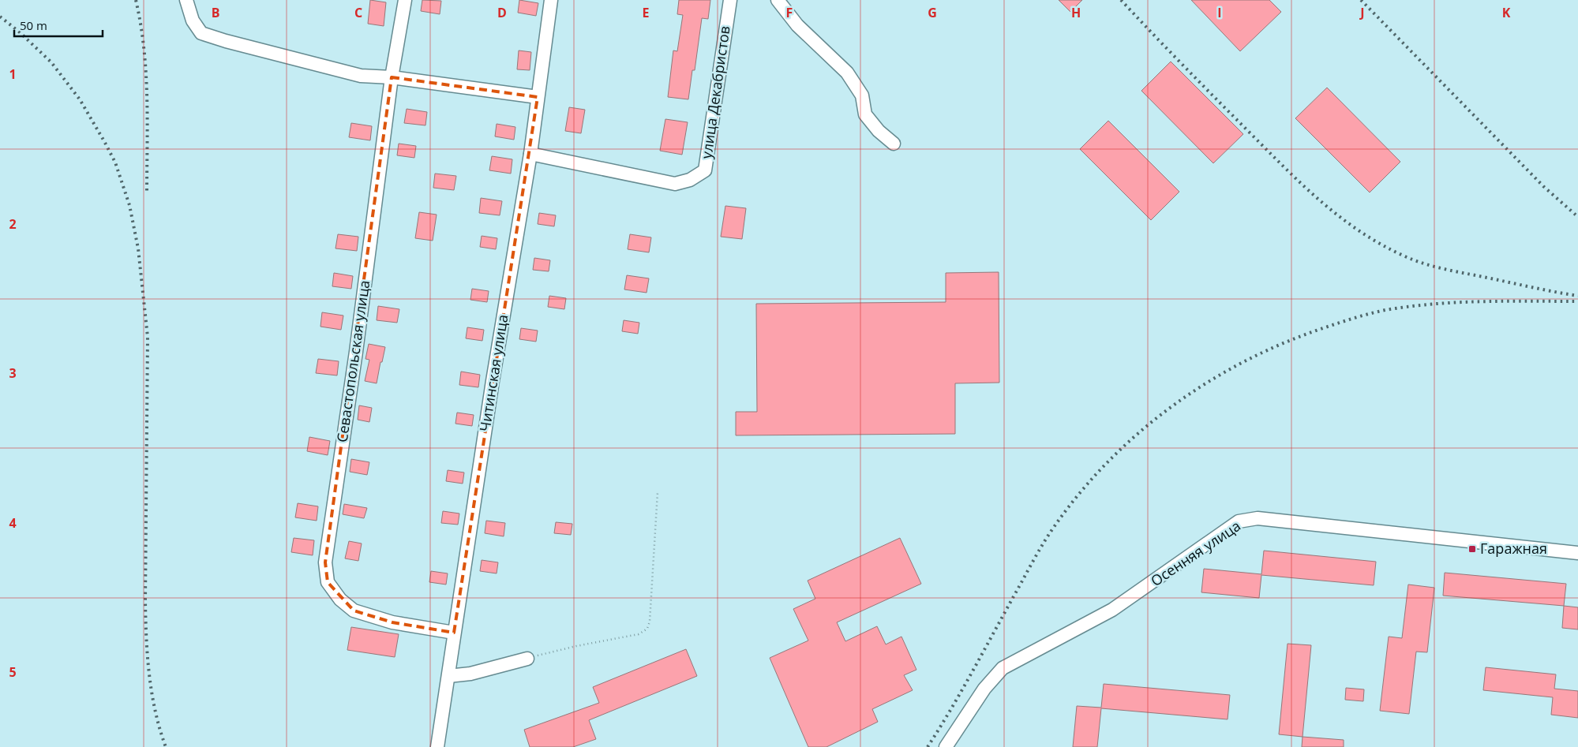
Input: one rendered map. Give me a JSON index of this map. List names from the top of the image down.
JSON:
{
  "streets": {
    "street": [
      "улица Декабристов",
      "Севастопольская улица",
      "Читинская улица",
      "Осенняя улица"
    ]
  },
  "crossings": [
    ["улица Декабристов", "Читинская улица"],
    ["Севастопольская улица", "Читинская улица"]
  ],
  "places": {
    "transit": ["Гаражная"]
  },
  "scale_bar": "50 m",
  "grid": {
    "columns": [
      "B",
      "C",
      "D",
      "E",
      "F",
      "G",
      "H",
      "I",
      "J",
      "K"
    ],
    "rows": [
      "1",
      "2",
      "3",
      "4",
      "5"
    ]
  }
}
